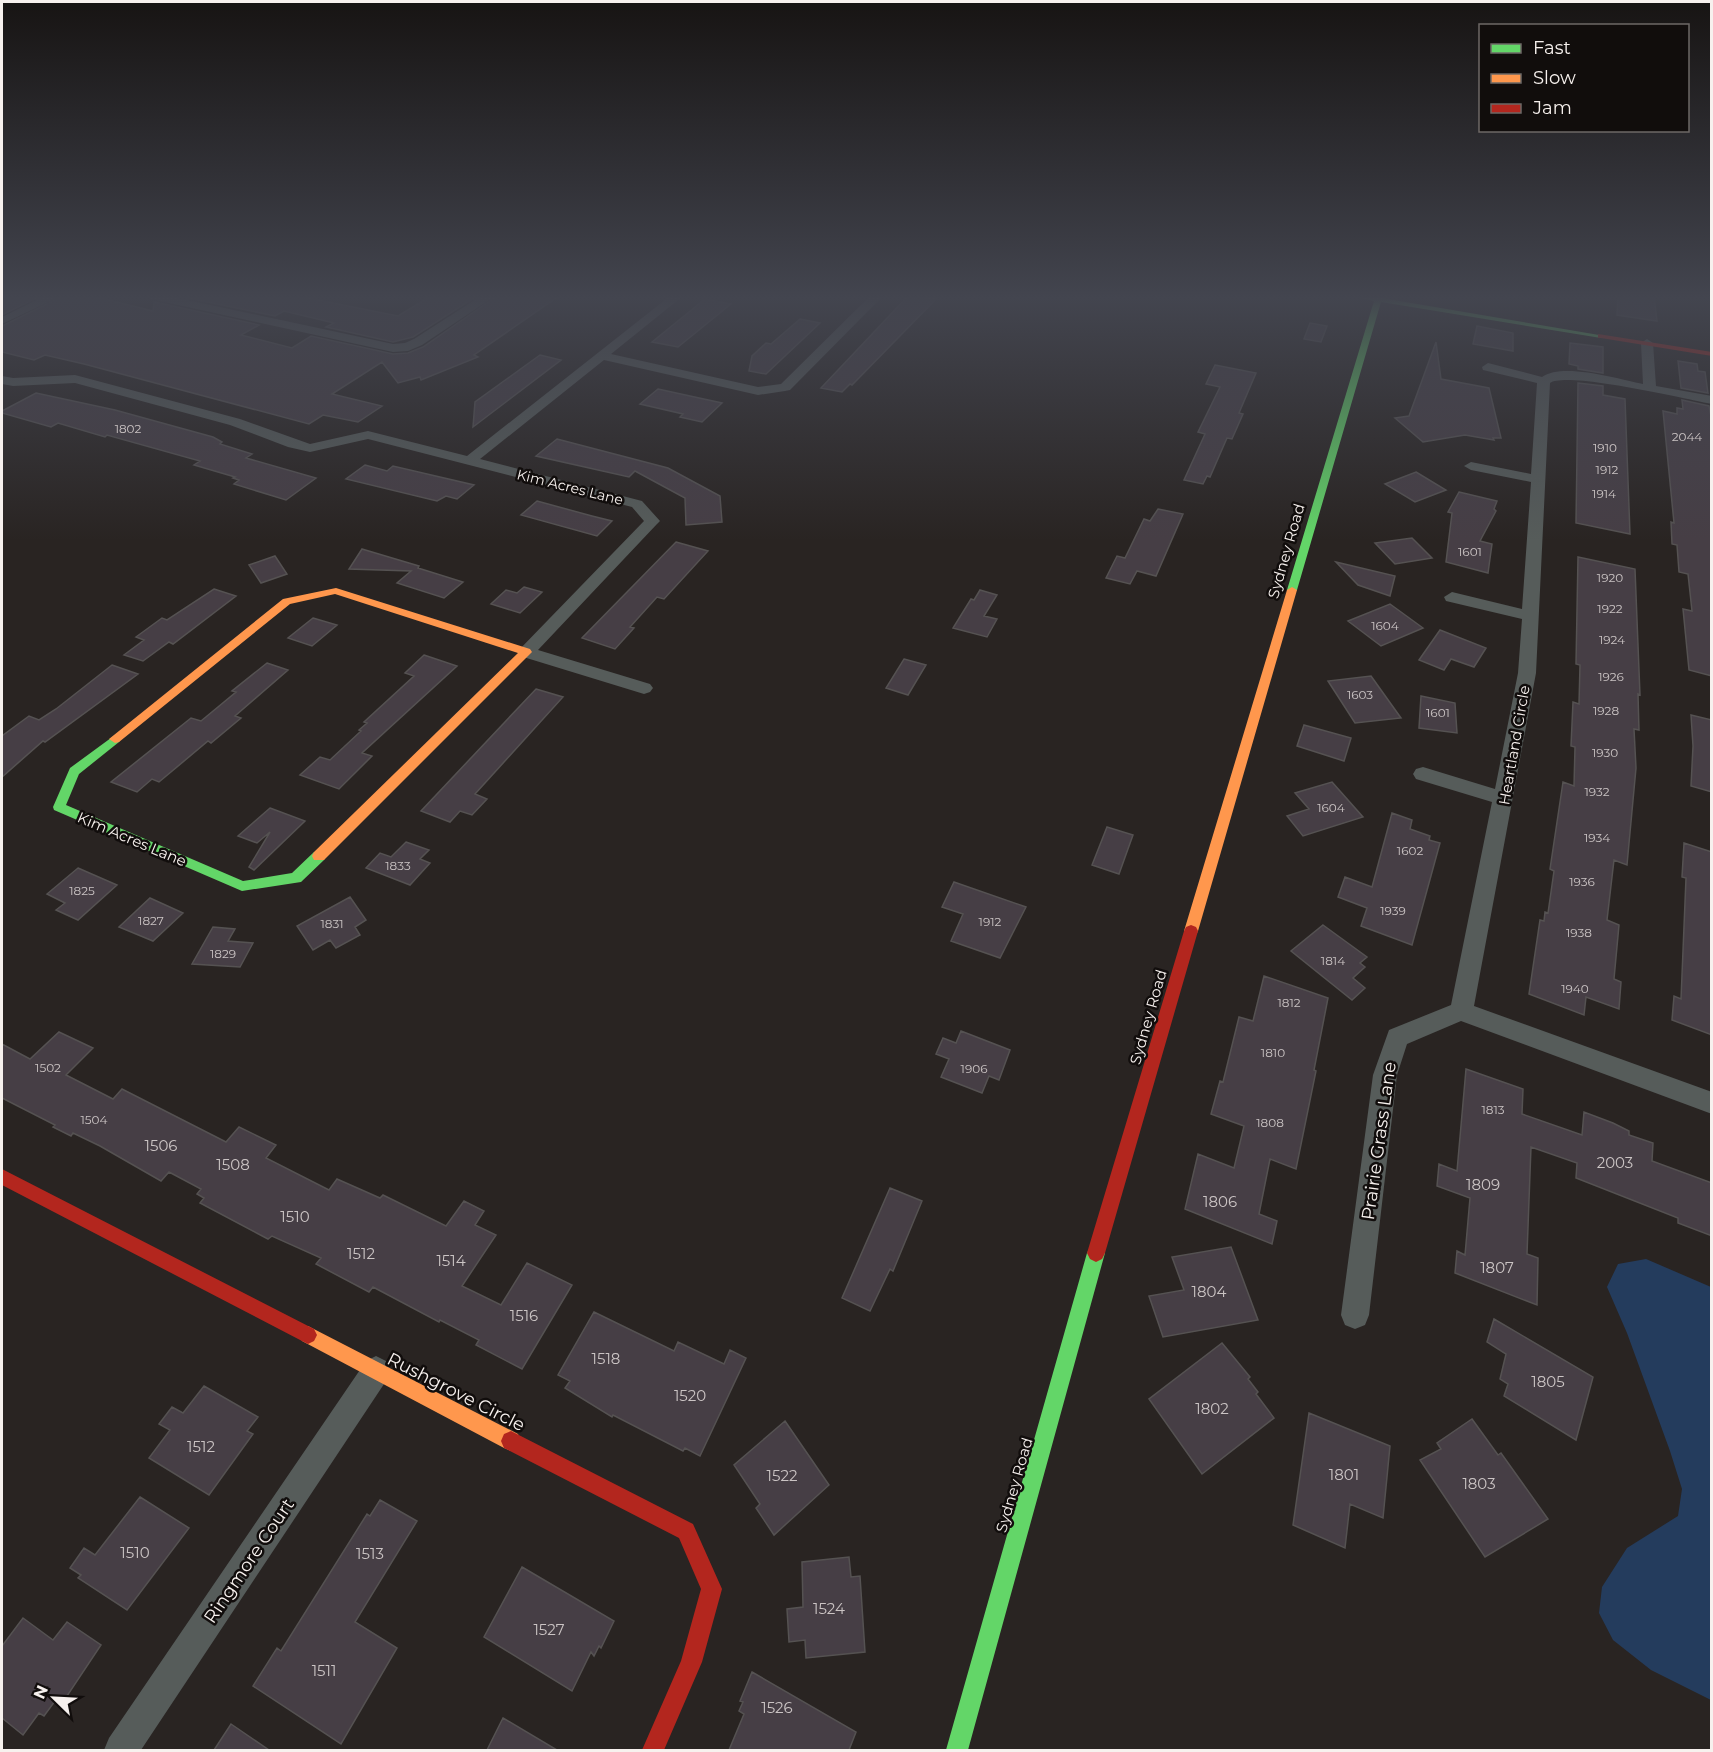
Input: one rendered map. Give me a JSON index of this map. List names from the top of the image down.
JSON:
{
  "streets": {
    "street": [
      "Kim Acres Lane",
      "Sydney Road",
      "Heartland Circle",
      "Prairie Grass Lane",
      "Rushgrove Circle",
      "Ringmore Court"
    ]
  },
  "crossings": [
    ["Heartland Circle", "Prairie Grass Lane"],
    ["Rushgrove Circle", "Ringmore Court"]
  ],
  "house_numbers": [
    "1802",
    "2044",
    "1910",
    "1912",
    "1914",
    "1601",
    "1920",
    "1922",
    "1604",
    "1924",
    "1926",
    "1603",
    "1928",
    "1601",
    "1930",
    "1932",
    "1604",
    "1934",
    "1602",
    "1833",
    "1936",
    "1825",
    "1939",
    "1827",
    "1912",
    "1831",
    "1938",
    "1829",
    "1814",
    "1940",
    "1812",
    "1810",
    "1502",
    "1906",
    "1813",
    "1504",
    "1808",
    "1506",
    "2003",
    "1508",
    "1809",
    "1806",
    "1510",
    "1512",
    "1514",
    "1807",
    "1804",
    "1516",
    "1518",
    "1805",
    "1520",
    "1802",
    "1512",
    "1801",
    "1522",
    "1803",
    "1510",
    "1513",
    "1524",
    "1527",
    "1511",
    "1526"
  ],
  "legend": ["Fast", "Slow", "Jam"],
  "north": "top left"
}
